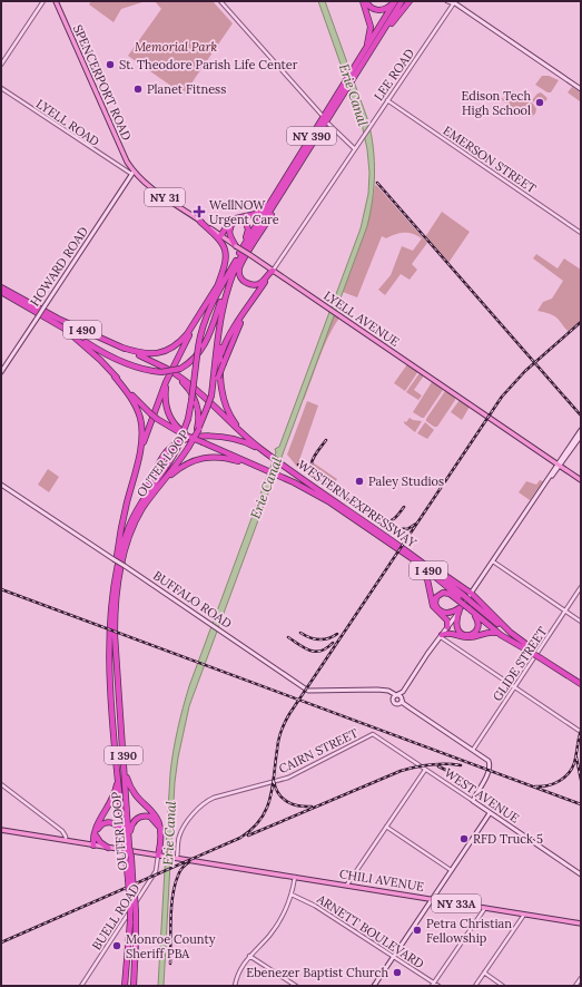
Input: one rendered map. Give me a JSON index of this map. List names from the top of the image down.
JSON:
{
  "streets": {
    "highway": [
      "NY 390",
      "I 490",
      "OUTER LOOP",
      "WESTERN EXPRESSWAY",
      "I 390"
    ],
    "main road": [
      "SPENCERPORT ROAD",
      "NY 31",
      "HOWARD ROAD",
      "LYELL AVENUE",
      "BUFFALO ROAD",
      "WEST AVENUE",
      "CHILI AVENUE",
      "NY 33A"
    ],
    "street": [
      "LEE ROAD",
      "LYELL ROAD",
      "EMERSON STREET",
      "GLIDE STREET",
      "CAIRN STREET",
      "BUELL ROAD",
      "ARNETT BOULEVARD"
    ]
  },
  "crossings": [
    ["LEE ROAD", "EMERSON STREET"],
    ["LEE ROAD", "LYELL AVENUE"],
    ["SPENCERPORT ROAD", "LYELL ROAD"],
    ["SPENCERPORT ROAD", "HOWARD ROAD"],
    ["SPENCERPORT ROAD", "LYELL AVENUE"],
    ["LYELL ROAD", "HOWARD ROAD"],
    ["LYELL ROAD", "LYELL AVENUE"],
    ["HOWARD ROAD", "LYELL AVENUE"],
    ["CAIRN STREET", "WEST AVENUE"],
    ["CAIRN STREET", "CHILI AVENUE"],
    ["CHILI AVENUE", "BUELL ROAD"]
  ],
  "water": ["Erie Canal"],
  "parks": ["Memorial Park"],
  "places": {
    "other": [
      "St. Theodore Parish Life Center",
      "Planet Fitness",
      "Edison Tech High School",
      "Paley Studios",
      "RFD Truck 5",
      "Petra Christian Fellowship",
      "Monroe County Sheriff PBA",
      "Ebenezer Baptist Church"
    ],
    "health": ["WellNOW Urgent Care"]
  }
}
